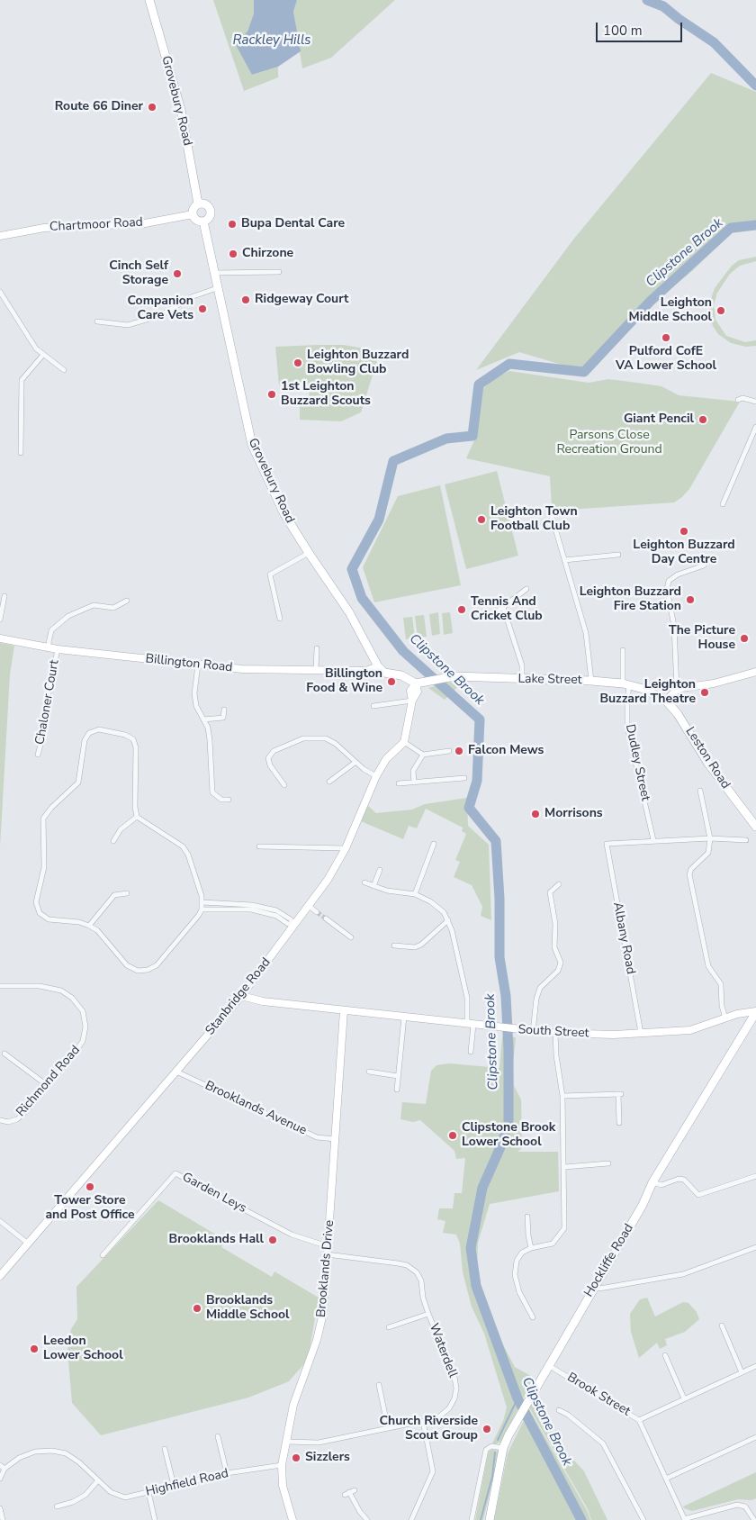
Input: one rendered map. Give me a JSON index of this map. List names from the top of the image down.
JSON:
{
  "streets": {
    "main road": [
      "Grovebury Road",
      "Lake Street",
      "Leston Road",
      "Hockliffe Road"
    ],
    "street": [
      "Chartmoor Road",
      "Billington Road",
      "Chaloner Court",
      "Dudley Street",
      "Albany Road",
      "Stanbridge Road",
      "South Street",
      "Richmond Road",
      "Brooklands Avenue",
      "Garden Leys",
      "Brooklands Drive",
      "Waterdell",
      "Brook Street",
      "Highfield Road"
    ]
  },
  "crossings": [
    ["Grovebury Road", "Chartmoor Road"],
    ["Grovebury Road", "Billington Road"],
    ["Billington Road", "Chaloner Court"],
    ["Lake Street", "Leston Road"],
    ["Lake Street", "Dudley Street"],
    ["Dudley Street", "Albany Road"],
    ["Albany Road", "South Street"],
    ["Stanbridge Road", "South Street"],
    ["Stanbridge Road", "Brooklands Avenue"],
    ["South Street", "Hockliffe Road"],
    ["South Street", "Brooklands Drive"],
    ["Brooklands Avenue", "Brooklands Drive"],
    ["Garden Leys", "Brooklands Drive"],
    ["Garden Leys", "Waterdell"],
    ["Hockliffe Road", "Brook Street"],
    ["Brooklands Drive", "Waterdell"],
    ["Brooklands Drive", "Highfield Road"]
  ],
  "water": ["Rackley Hills", "Clipstone Brook"],
  "parks": ["Parsons Close Recreation Ground"],
  "places": [
    "Route 66 Diner",
    "Bupa Dental Care",
    "Chirzone",
    "Cinch Self Storage",
    "Ridgeway Court",
    "Companion Care Vets",
    "Leighton Middle School",
    "Pulford CofE VA Lower School",
    "Leighton Buzzard Bowling Club",
    "1st Leighton Buzzard Scouts",
    "Giant Pencil",
    "Leighton Town Football Club",
    "Leighton Buzzard Day Centre",
    "Leighton Buzzard Fire Station",
    "Tennis And Cricket Club",
    "The Picture House",
    "Billington Food & Wine",
    "Leighton Buzzard Theatre",
    "Falcon Mews",
    "Morrisons",
    "Clipstone Brook Lower School",
    "Tower Store and Post Office",
    "Brooklands Hall",
    "Brooklands Middle School",
    "Leedon Lower School",
    "Church Riverside Scout Group",
    "Sizzlers"
  ],
  "scale_bar": "100 m"
}
